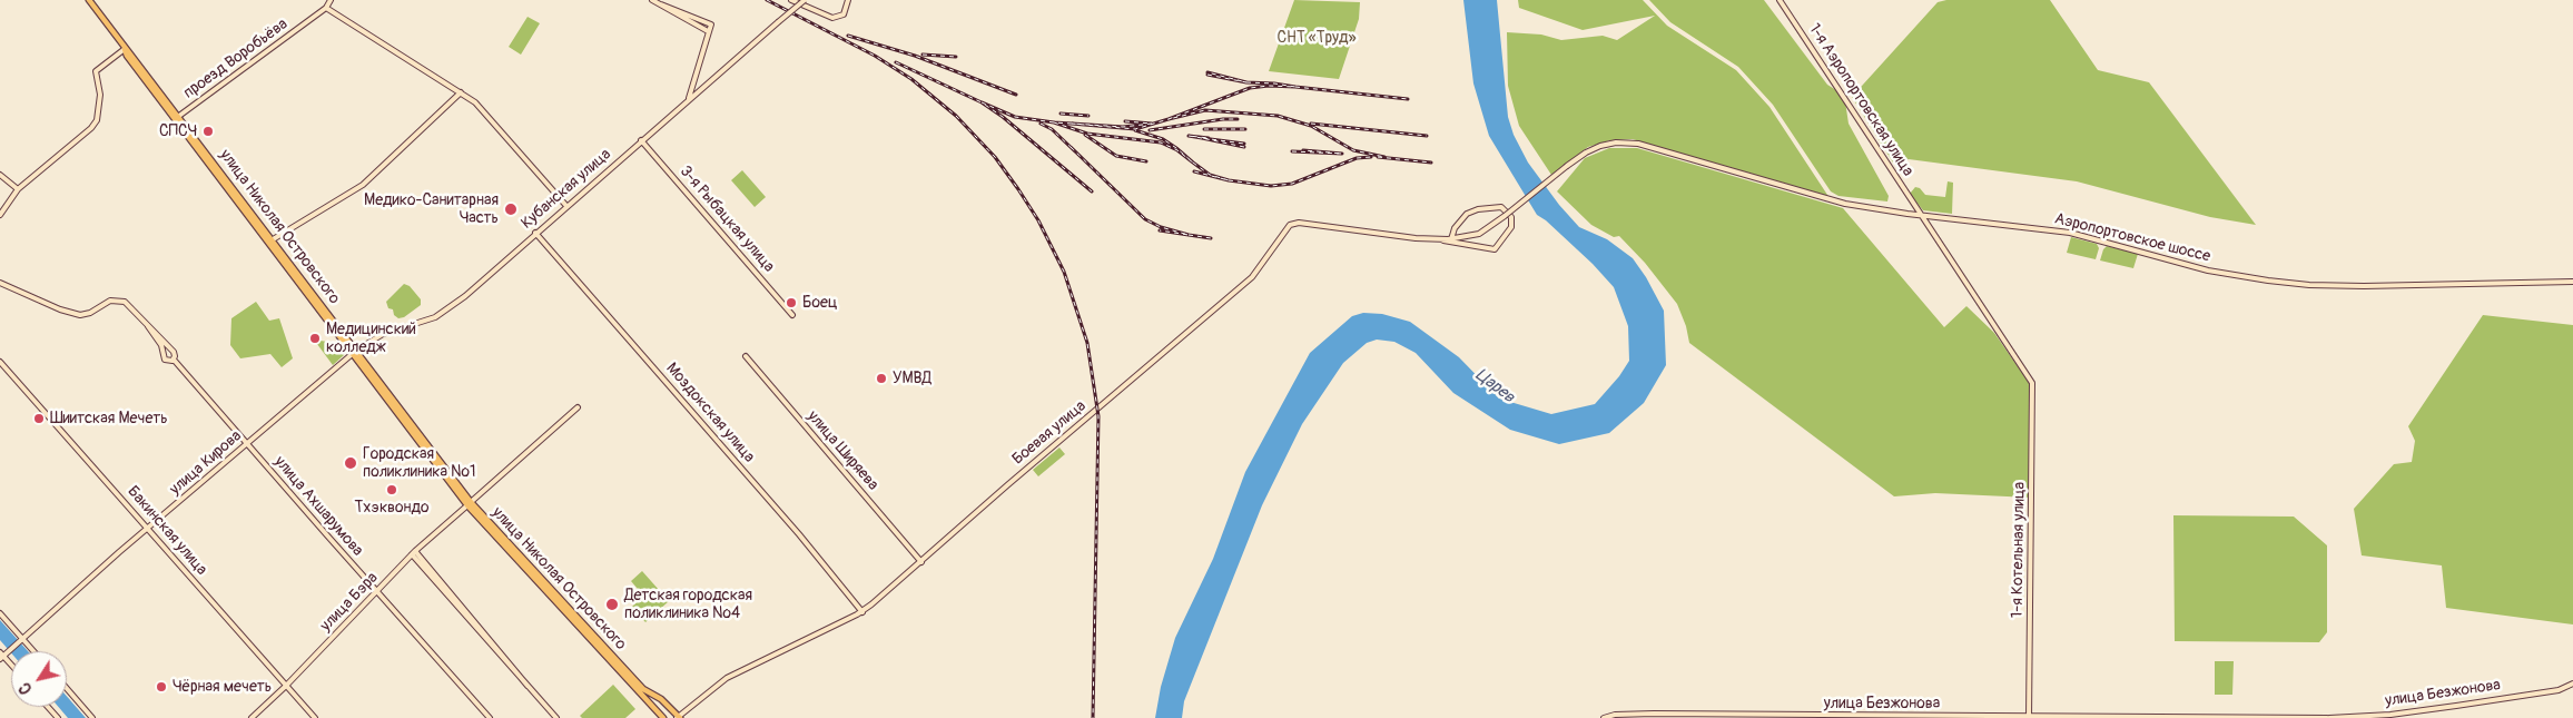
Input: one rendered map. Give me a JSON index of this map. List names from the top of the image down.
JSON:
{
  "streets": {
    "main road": [
      "проезд Воробьёва",
      "1-я Аэропортовская улица",
      "Кубанская улица",
      "3-я Рыбацкая улица",
      "улица Николая Островского",
      "Аэропортовское шоссе",
      "Моздокская улица",
      "Боевая улица",
      "улица Ширяева",
      "улица Кирова",
      "улица Ахшарумова",
      "Бакинская улица",
      "1-я Котельная улица",
      "улица Бэра",
      "улица Безжонова"
    ]
  },
  "crossings": [
    ["проезд Воробьёва", "улица Николая Островского"],
    ["1-я Аэропортовская улица", "Аэропортовское шоссе"],
    ["1-я Аэропортовская улица", "1-я Котельная улица"],
    ["Кубанская улица", "3-я Рыбацкая улица"],
    ["Кубанская улица", "улица Николая Островского"],
    ["Кубанская улица", "Моздокская улица"],
    ["Кубанская улица", "улица Кирова"],
    ["улица Николая Островского", "Боевая улица"],
    ["улица Николая Островского", "улица Кирова"],
    ["улица Николая Островского", "улица Бэра"],
    ["Аэропортовское шоссе", "Боевая улица"],
    ["Моздокская улица", "Боевая улица"],
    ["Боевая улица", "улица Ширяева"],
    ["улица Кирова", "улица Ахшарумова"],
    ["улица Кирова", "Бакинская улица"],
    ["улица Ахшарумова", "улица Бэра"],
    ["Бакинская улица", "улица Бэра"],
    ["1-я Котельная улица", "улица Безжонова"]
  ],
  "water": ["Царев"],
  "parks": ["СНТ «Труд»"],
  "places": [
    "СПСЧ",
    "Медико-Санитарная Часть",
    "Боец",
    "Медицинский колледж",
    "УМВД",
    "Шиитская Мечеть",
    "Городская поликлиника №1",
    "Тхэквондо",
    "Детская городская поликлиника №4",
    "Чёрная мечеть"
  ],
  "north": "bottom left"
}
